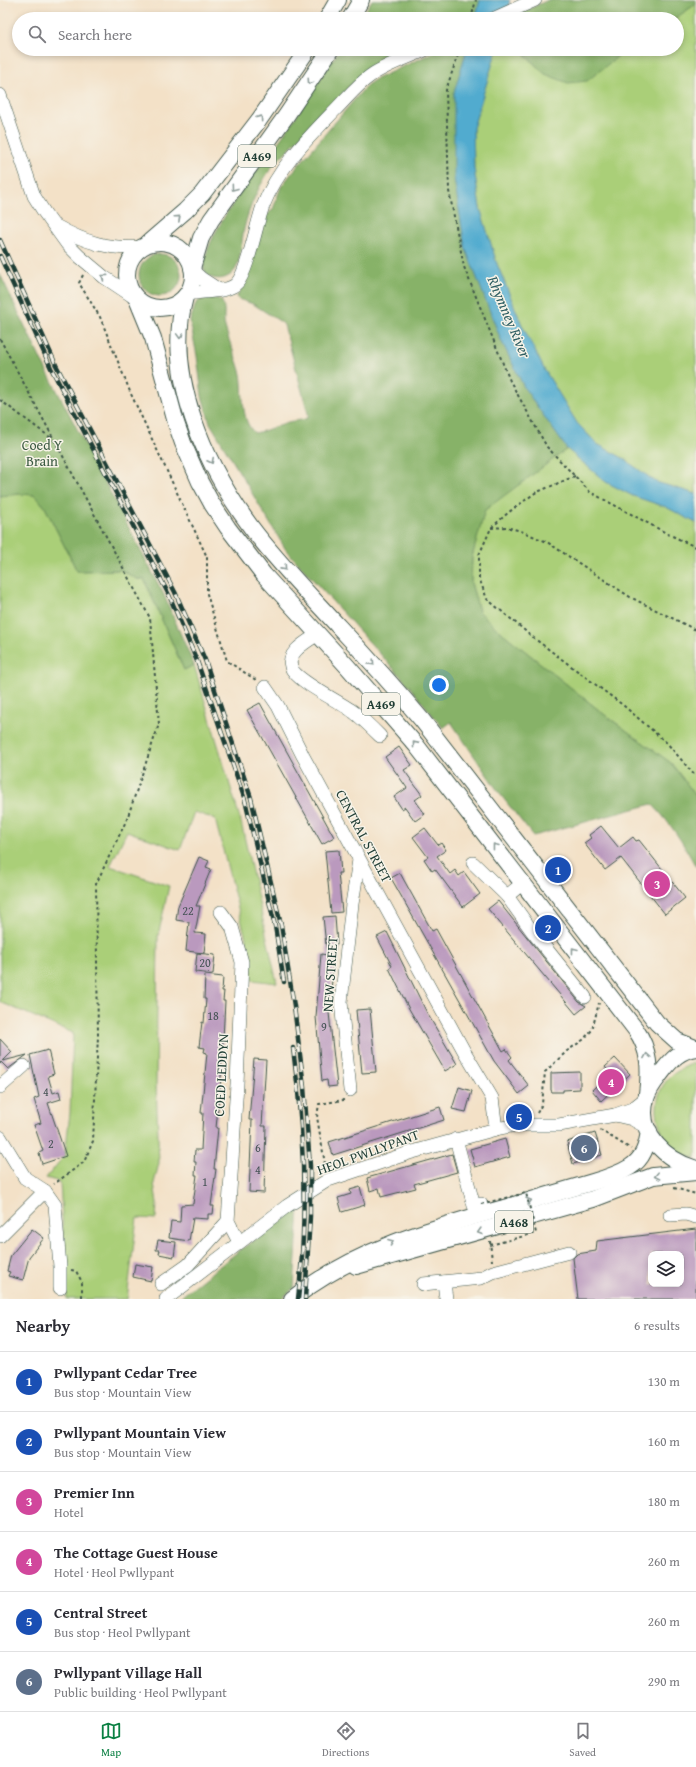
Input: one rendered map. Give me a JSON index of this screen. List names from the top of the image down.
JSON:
{
  "streets": {
    "main road": ["A469", "A468"],
    "street": [
      "CENTRAL STREET",
      "NEW STREET",
      "COED LEDDYN",
      "HEOL PWLLYPANT"
    ]
  },
  "crossings": [
    ["A469", "HEOL PWLLYPANT"],
    ["CENTRAL STREET", "NEW STREET"],
    ["CENTRAL STREET", "HEOL PWLLYPANT"],
    ["HEOL PWLLYPANT", "A468"]
  ],
  "water": ["Rhymney River"],
  "parks": ["Coed Y Brain"],
  "house_numbers": [
    "22",
    "20",
    "18",
    "9",
    "4",
    "2",
    "6",
    "4",
    "1"
  ],
  "page": {
    "search": "Search here",
    "pins": [
      "1",
      "3",
      "2",
      "4",
      "5",
      "6"
    ],
    "heading": ["Nearby", "6 results"],
    "list": [
      {
        "mark": "1",
        "name": "Pwllypant Cedar Tree",
        "note": "Bus stop · Mountain View",
        "value": "130 m"
      },
      {
        "mark": "2",
        "name": "Pwllypant Mountain View",
        "note": "Bus stop · Mountain View",
        "value": "160 m"
      },
      {
        "mark": "3",
        "name": "Premier Inn",
        "note": "Hotel",
        "value": "180 m"
      },
      {
        "mark": "4",
        "name": "The Cottage Guest House",
        "note": "Hotel · Heol Pwllypant",
        "value": "260 m"
      },
      {
        "mark": "5",
        "name": "Central Street",
        "note": "Bus stop · Heol Pwllypant",
        "value": "260 m"
      },
      {
        "mark": "6",
        "name": "Pwllypant Village Hall",
        "note": "Public building · Heol Pwllypant",
        "value": "290 m"
      }
    ],
    "nav": ["Map", "Directions", "Saved"]
  }
}
